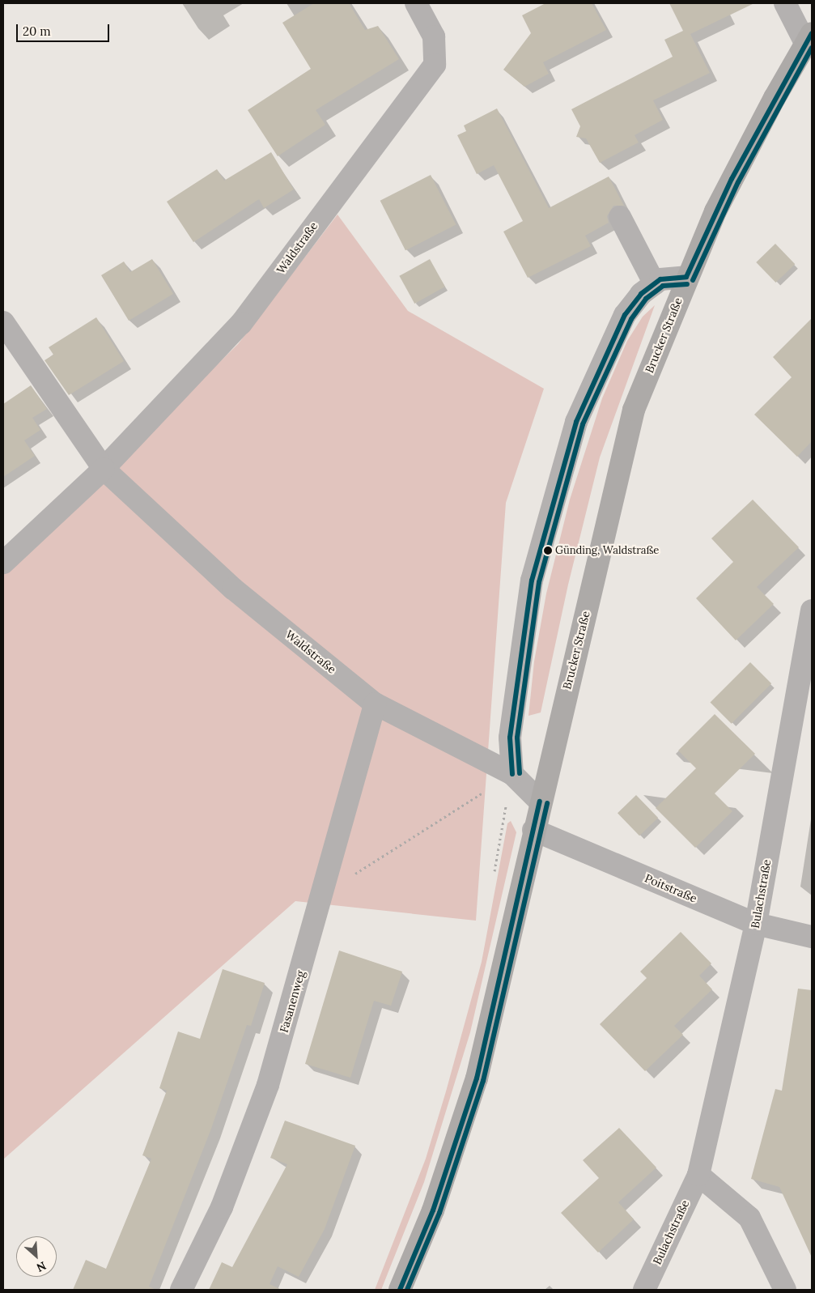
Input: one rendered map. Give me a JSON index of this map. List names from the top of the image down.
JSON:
{
  "streets": {
    "main road": ["Brucker Straße"],
    "street": [
      "Waldstraße",
      "Poitstraße",
      "Bulachstraße",
      "Fasanenweg"
    ]
  },
  "crossings": [
    ["Waldstraße", "Brucker Straße"],
    ["Waldstraße", "Fasanenweg"],
    ["Brucker Straße", "Poitstraße"],
    ["Poitstraße", "Bulachstraße"]
  ],
  "places": ["Günding, Waldstraße"],
  "scale_bar": "20 m",
  "north": "bottom right"
}
